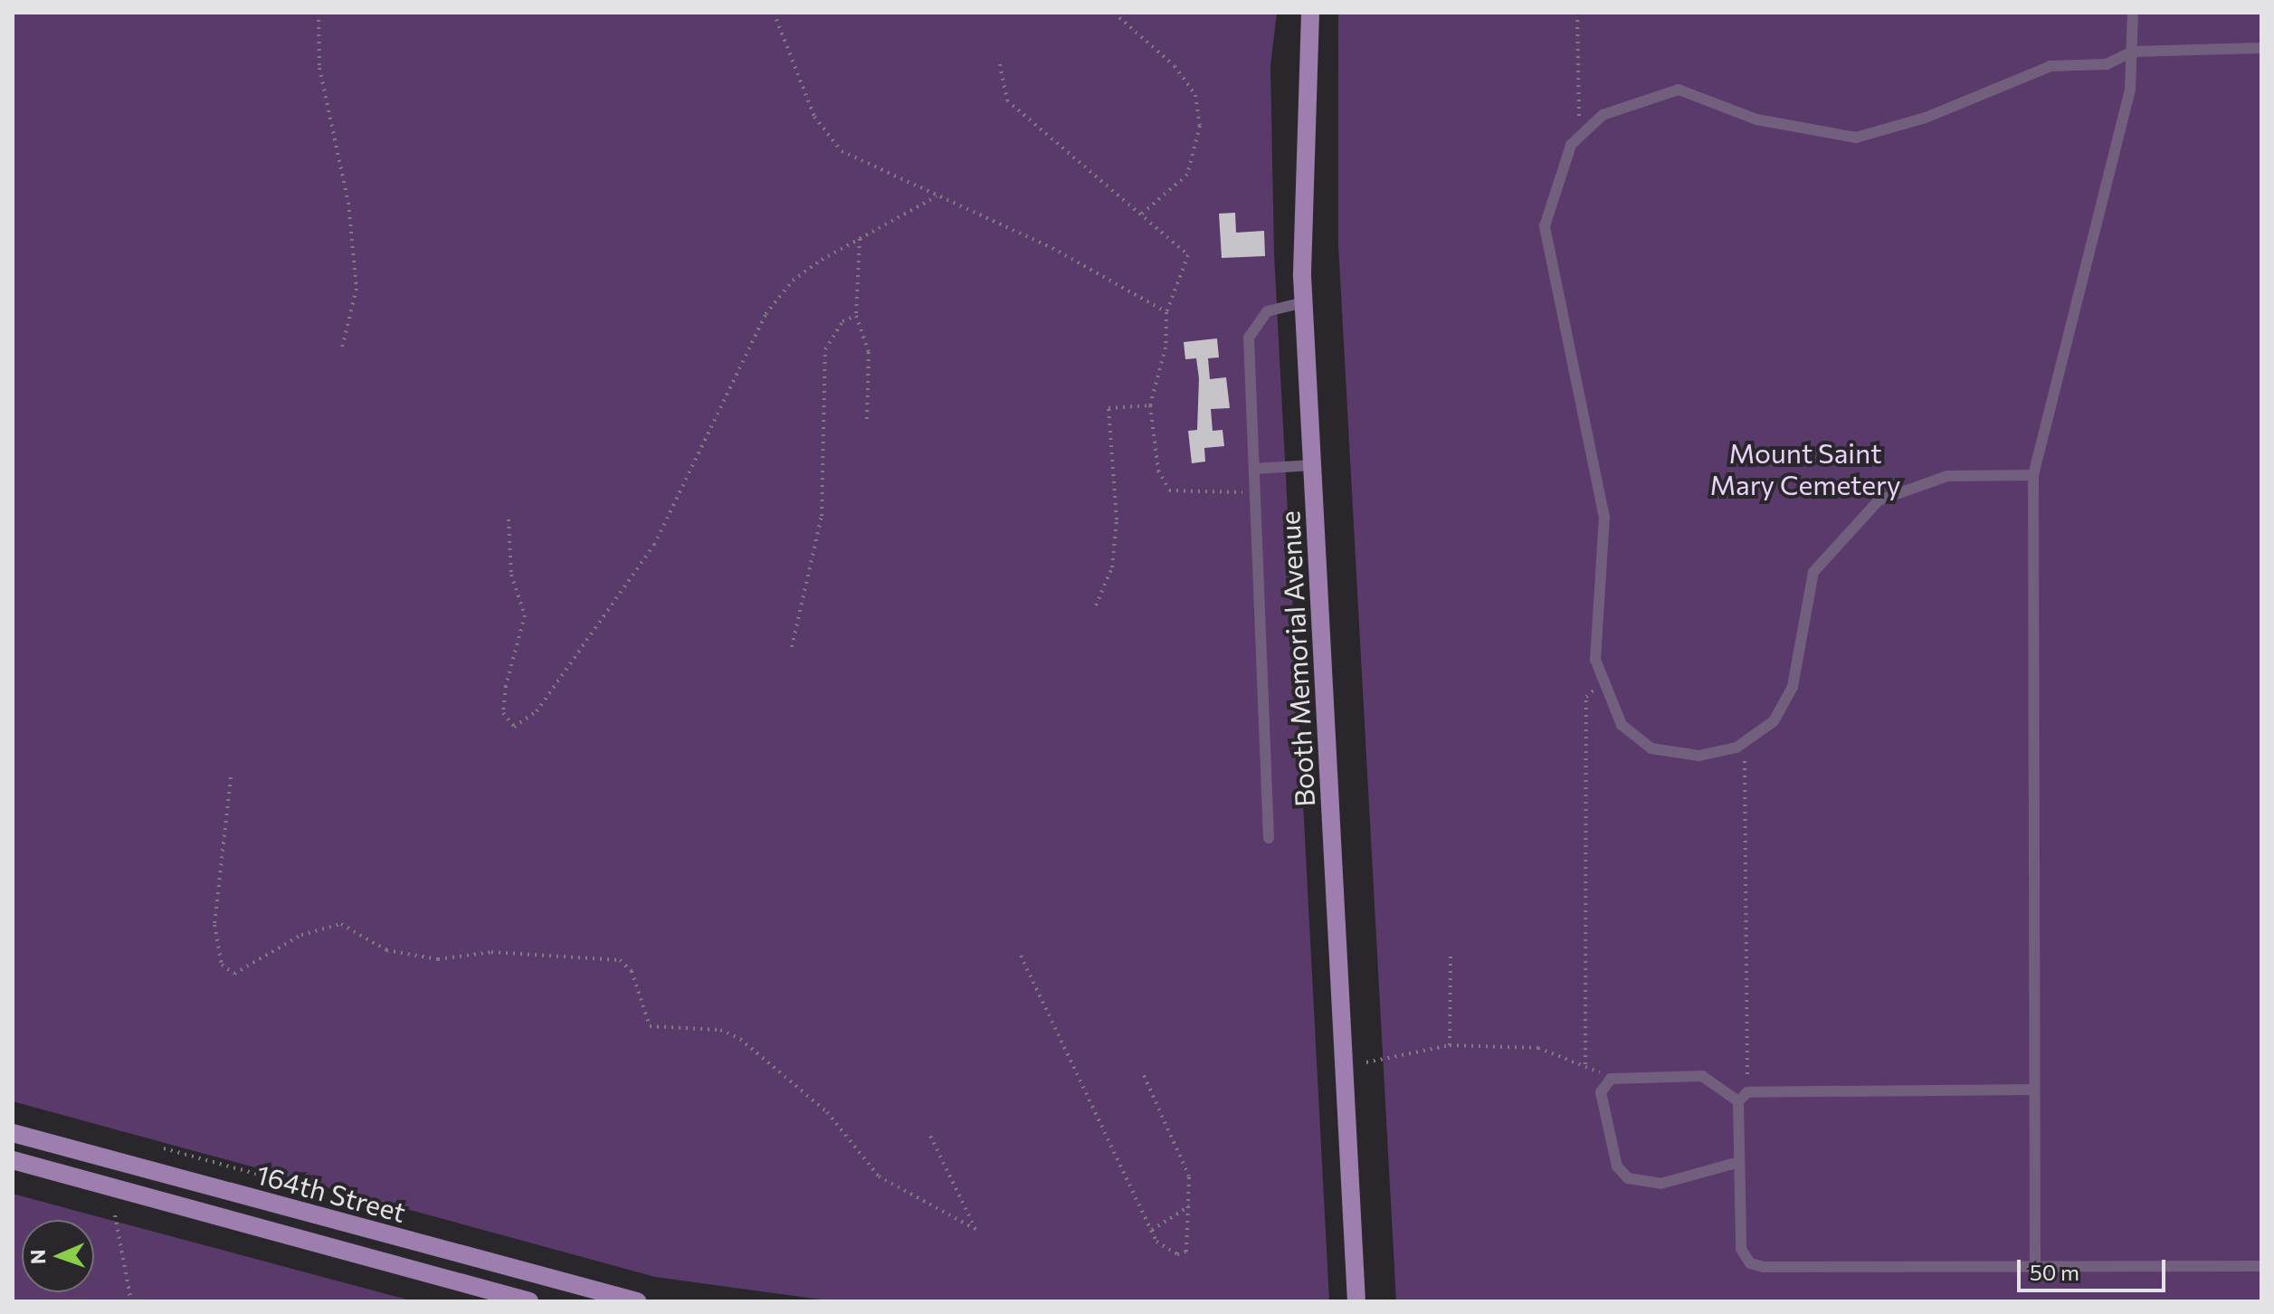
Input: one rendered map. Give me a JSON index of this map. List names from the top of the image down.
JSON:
{
  "streets": {
    "street": ["Booth Memorial Avenue", "164th Street"]
  },
  "parks": ["Mount Saint Mary Cemetery"],
  "scale_bar": "50 m",
  "north": "left"
}
